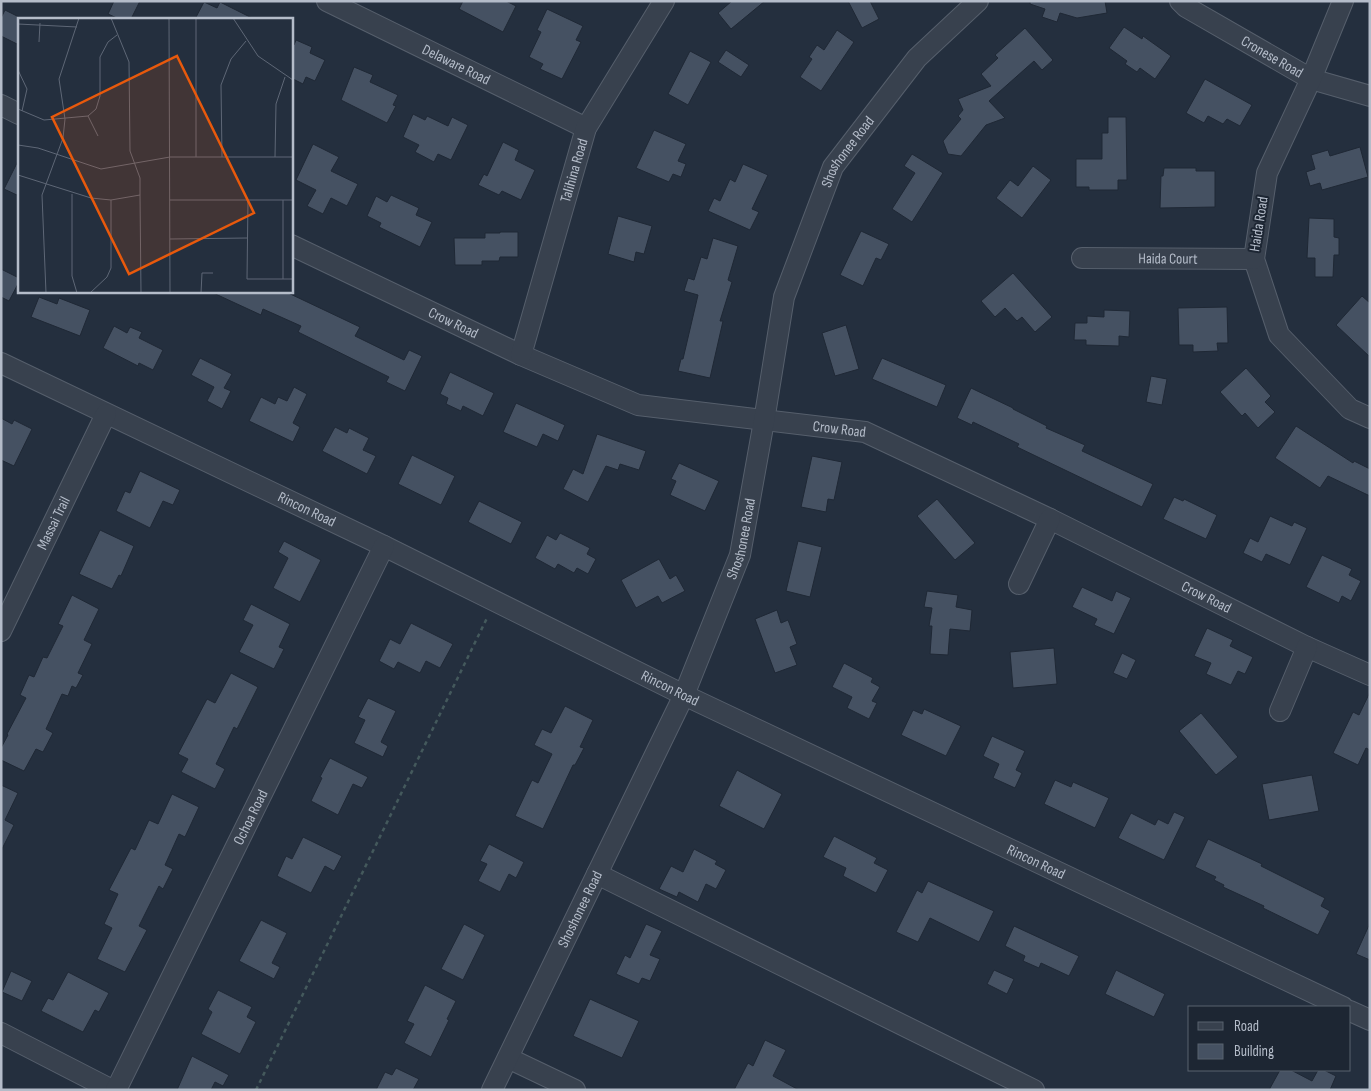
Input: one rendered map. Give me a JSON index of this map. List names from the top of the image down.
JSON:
{
  "streets": {
    "street": [
      "Cronese Road",
      "Delaware Road",
      "Shoshonee Road",
      "Talihina Road",
      "Haida Road",
      "Haida Court",
      "Crow Road",
      "Rincon Road",
      "Massai Trail",
      "Ochoa Road"
    ]
  },
  "crossings": [
    ["Cronese Road", "Haida Road"],
    ["Delaware Road", "Talihina Road"],
    ["Shoshonee Road", "Crow Road"],
    ["Shoshonee Road", "Rincon Road"],
    ["Talihina Road", "Crow Road"],
    ["Haida Road", "Haida Court"],
    ["Rincon Road", "Massai Trail"],
    ["Rincon Road", "Ochoa Road"]
  ],
  "legend": ["Road", "Building"]
}
